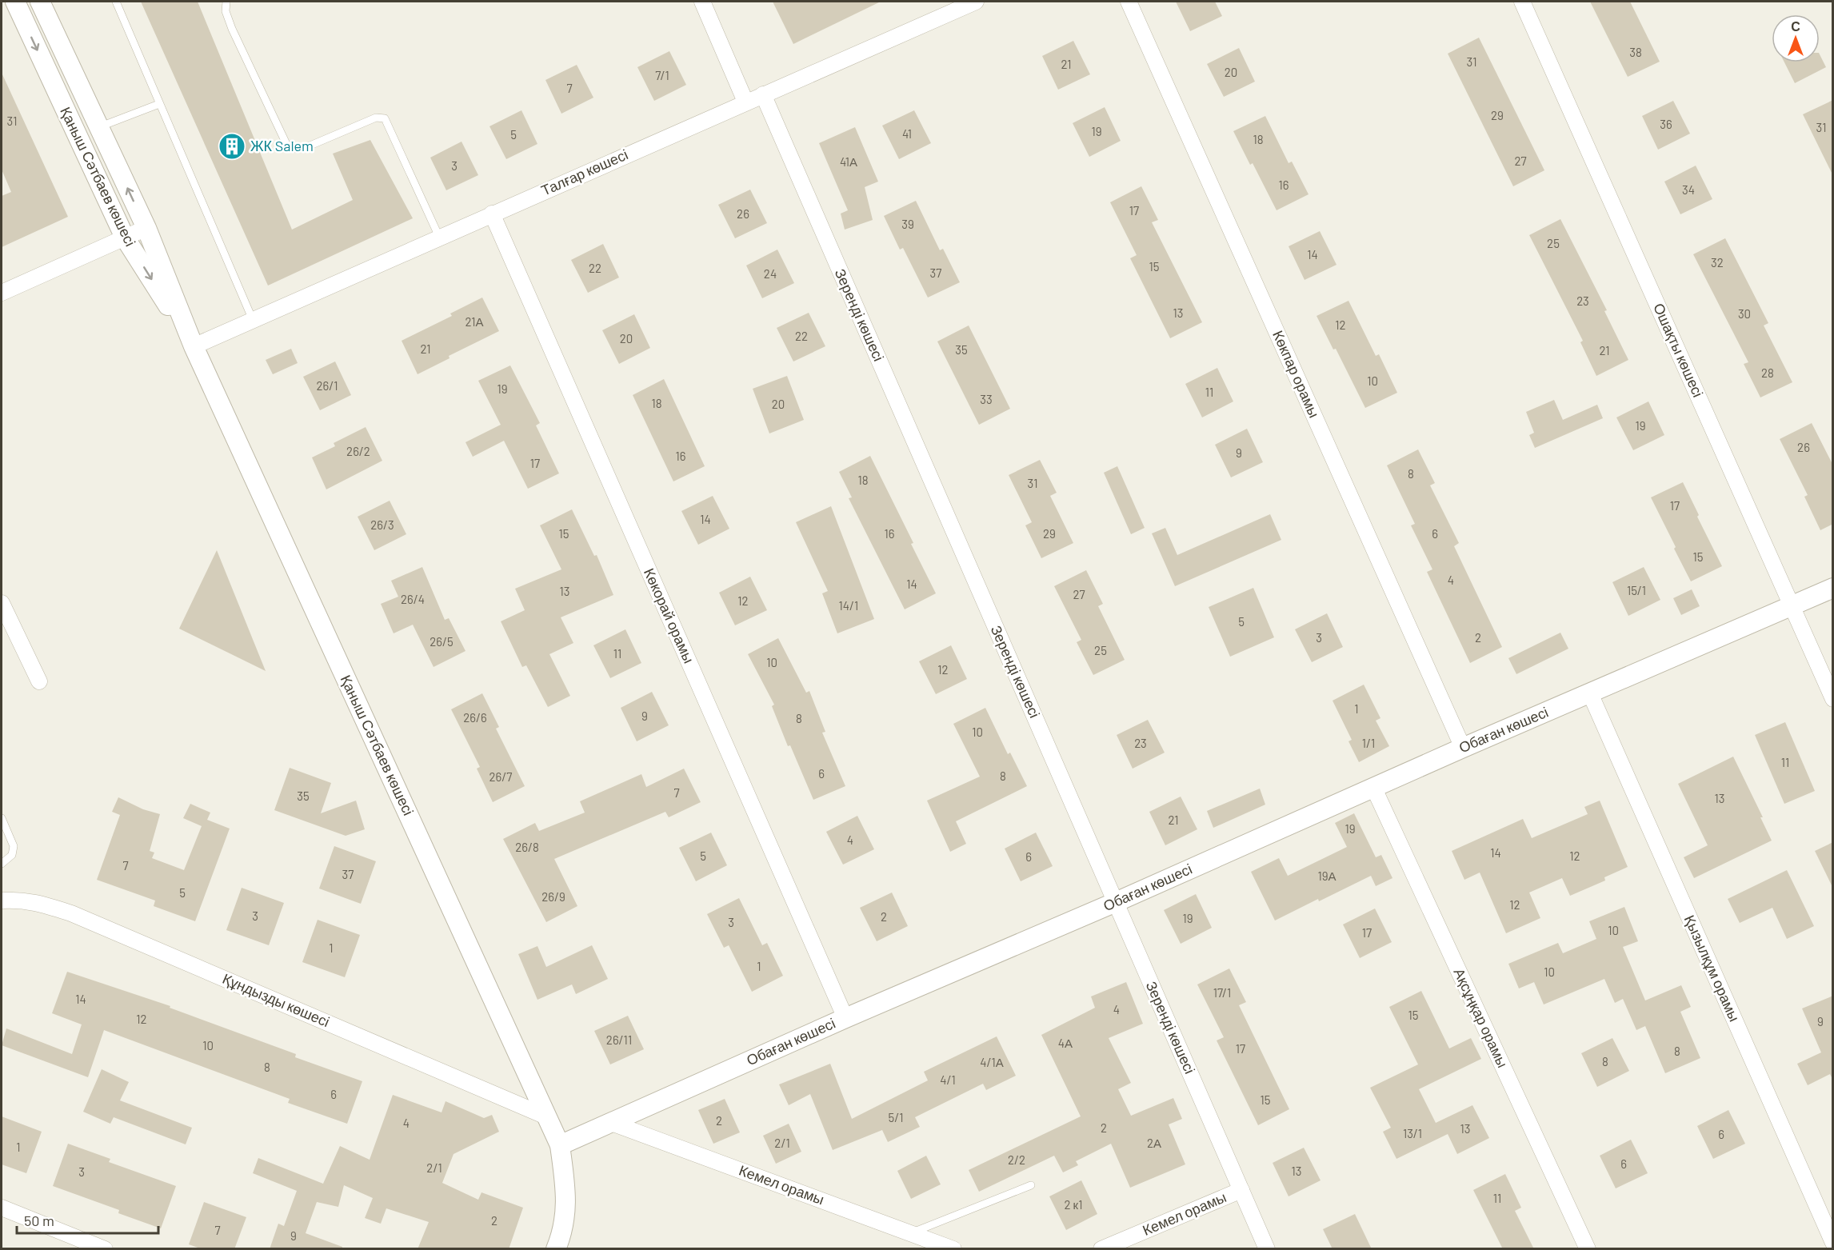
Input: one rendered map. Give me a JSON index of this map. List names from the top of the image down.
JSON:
{
  "streets": {
    "street": [
      "Талғар көшесі",
      "Қаныш Сәтбаев көшесі",
      "Зеренді көшесі",
      "Ошақты көшесі",
      "Көкпар орамы",
      "Көкорай орамы",
      "Обаған көшесі",
      "Қызылқұм орамы",
      "Құндызды көшесі",
      "Ақсұңқар орамы",
      "Кемел орамы"
    ]
  },
  "crossings": [
    ["Талғар көшесі", "Қаныш Сәтбаев көшесі"],
    ["Талғар көшесі", "Зеренді көшесі"],
    ["Талғар көшесі", "Көкорай орамы"],
    ["Қаныш Сәтбаев көшесі", "Обаған көшесі"],
    ["Қаныш Сәтбаев көшесі", "Құндызды көшесі"],
    ["Зеренді көшесі", "Обаған көшесі"],
    ["Зеренді көшесі", "Кемел орамы"],
    ["Ошақты көшесі", "Обаған көшесі"],
    ["Көкпар орамы", "Обаған көшесі"],
    ["Көкорай орамы", "Обаған көшесі"],
    ["Обаған көшесі", "Қызылқұм орамы"],
    ["Обаған көшесі", "Ақсұңқар орамы"],
    ["Обаған көшесі", "Кемел орамы"]
  ],
  "places": {
    "building": ["ЖК Salem"]
  },
  "house_numbers": [
    "38",
    "31",
    "21",
    "20",
    "7/1",
    "7",
    "29",
    "31",
    "36",
    "31",
    "19",
    "41",
    "5",
    "18",
    "27",
    "41А",
    "3",
    "16",
    "34",
    "17",
    "26",
    "39",
    "25",
    "14",
    "32",
    "15",
    "22",
    "37",
    "24",
    "23",
    "13",
    "30",
    "21А",
    "12",
    "22",
    "20",
    "21",
    "35",
    "21",
    "28",
    "10",
    "26/1",
    "19",
    "11",
    "33",
    "18",
    "20",
    "19",
    "26",
    "26/2",
    "9",
    "16",
    "17",
    "8",
    "18",
    "31",
    "17",
    "14",
    "26/3",
    "15",
    "16",
    "29",
    "6",
    "15",
    "4",
    "14",
    "15/1",
    "13",
    "27",
    "26/4",
    "12",
    "14/1",
    "5",
    "3",
    "2",
    "26/5",
    "25",
    "11",
    "10",
    "12",
    "1",
    "9",
    "26/6",
    "8",
    "10",
    "23",
    "1/1",
    "11",
    "6",
    "8",
    "26/7",
    "7",
    "35",
    "13",
    "21",
    "19",
    "4",
    "26/8",
    "14",
    "5",
    "12",
    "6",
    "7",
    "37",
    "19А",
    "5",
    "26/9",
    "12",
    "3",
    "2",
    "19",
    "3",
    "10",
    "17",
    "1",
    "1",
    "10",
    "17/1",
    "14",
    "4",
    "15",
    "12",
    "9",
    "26/11",
    "4А",
    "10",
    "17",
    "8",
    "8",
    "4/1А",
    "8",
    "4/1",
    "6",
    "15",
    "5/1",
    "2",
    "4",
    "2",
    "13",
    "13/1",
    "6",
    "2/1",
    "2А",
    "1",
    "2/2",
    "6",
    "2/1",
    "13",
    "3",
    "11",
    "2 к1",
    "2",
    "7",
    "9"
  ],
  "scale_bar": "50 m",
  "north": "top"
}
